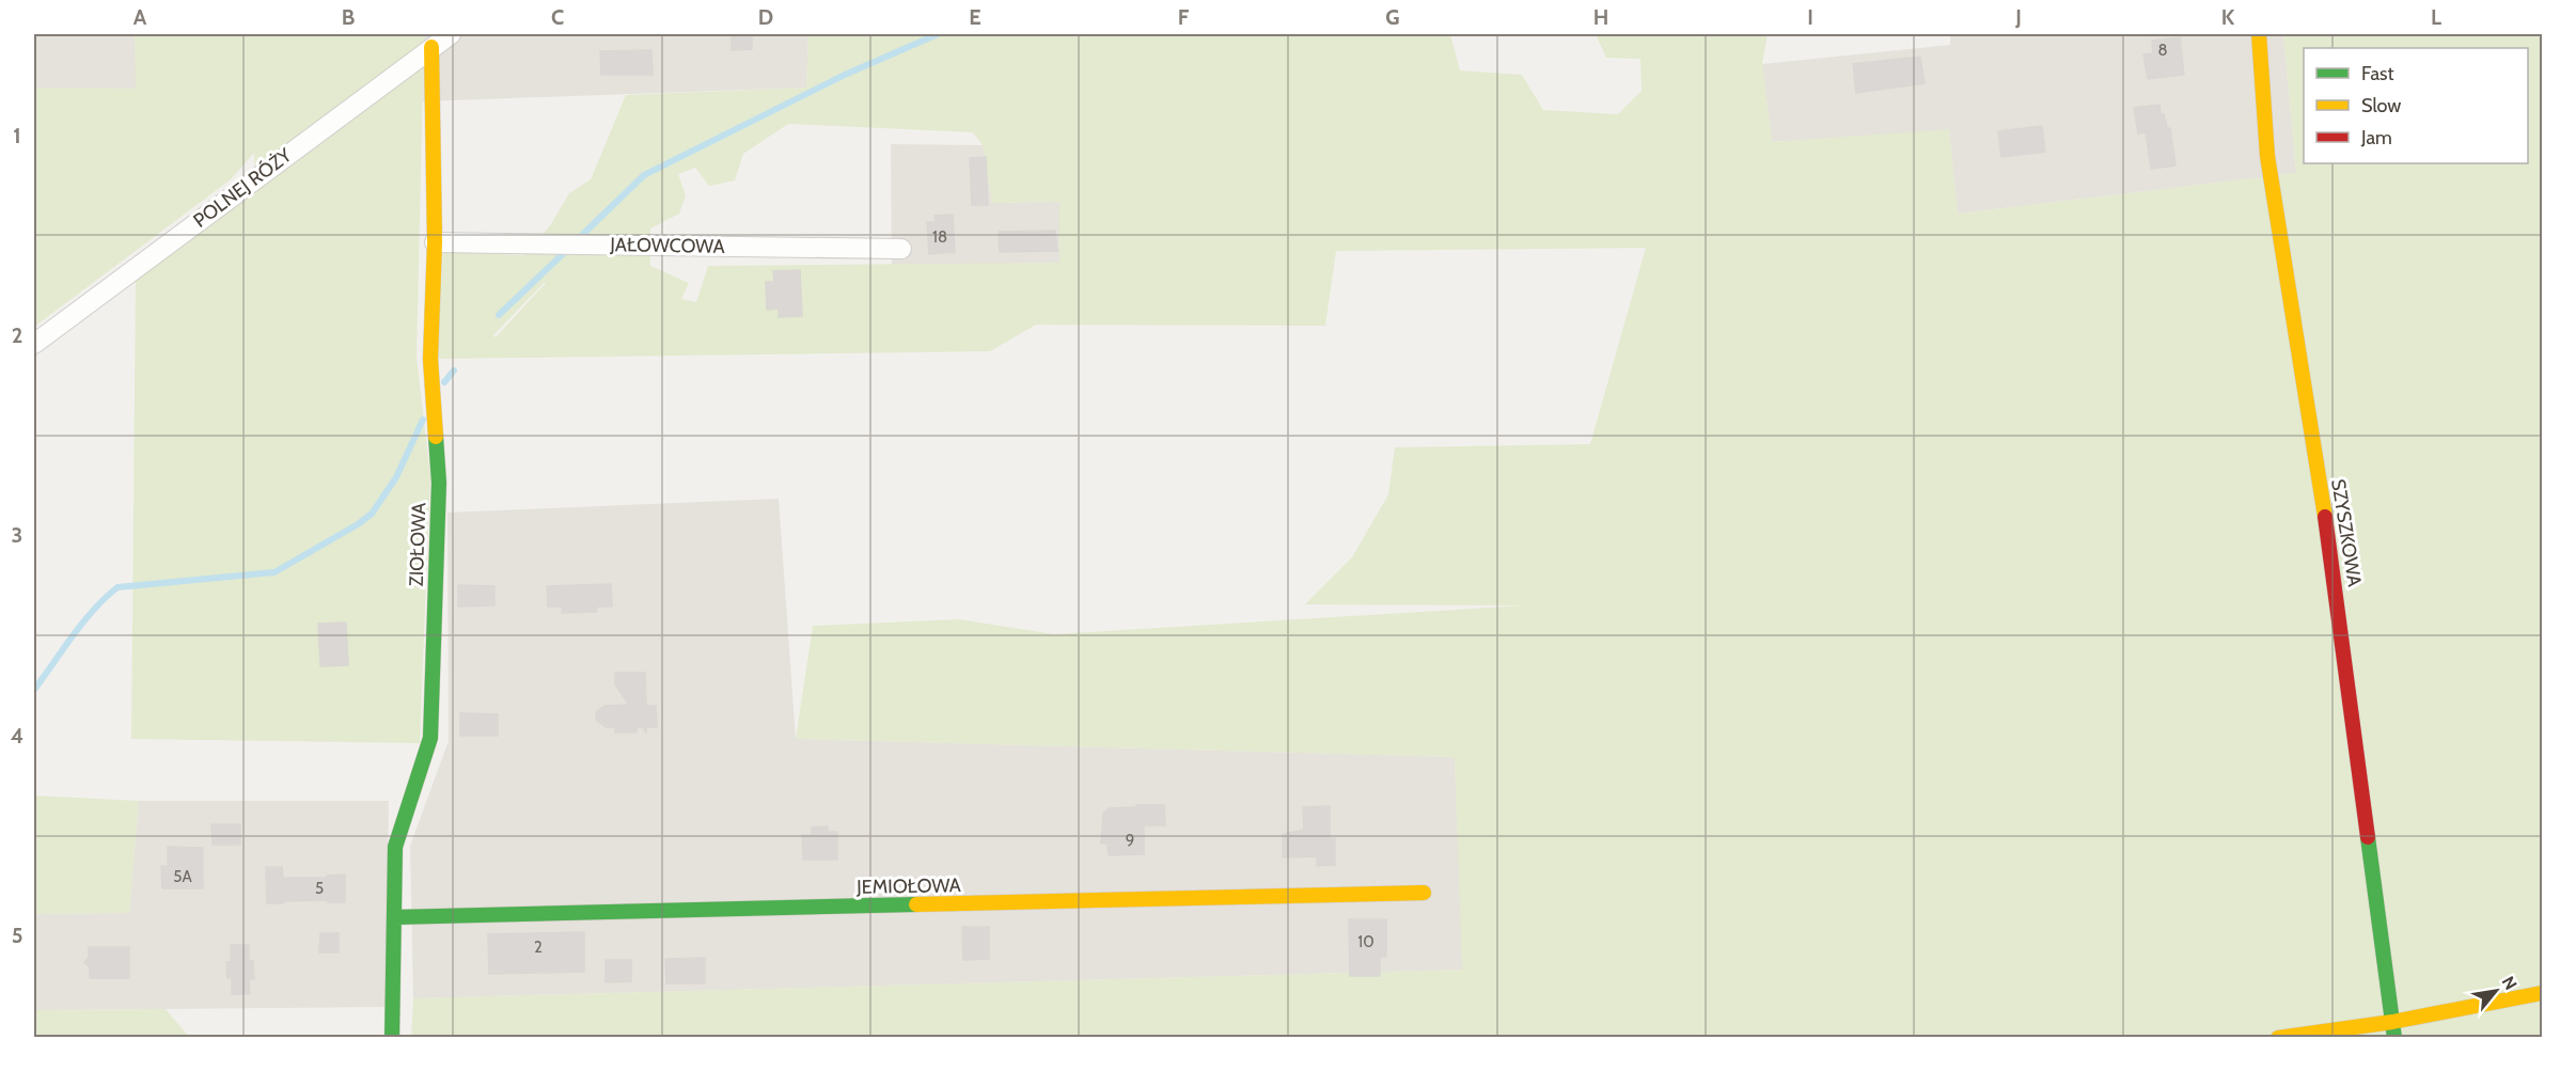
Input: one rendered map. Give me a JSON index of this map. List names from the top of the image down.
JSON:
{
  "streets": {
    "street": [
      "POLNEJ RÓŻY",
      "JAŁOWCOWA",
      "SZYSZKOWA",
      "ZIOŁOWA",
      "JEMIOŁOWA"
    ]
  },
  "crossings": [
    ["POLNEJ RÓŻY", "ZIOŁOWA"],
    ["JAŁOWCOWA", "ZIOŁOWA"],
    ["ZIOŁOWA", "JEMIOŁOWA"]
  ],
  "house_numbers": [
    "8",
    "18",
    "9",
    "5A",
    "5",
    "10",
    "2"
  ],
  "legend": ["Fast", "Slow", "Jam"],
  "north": "top right",
  "grid": {
    "columns": [
      "A",
      "B",
      "C",
      "D",
      "E",
      "F",
      "G",
      "H",
      "I",
      "J",
      "K",
      "L"
    ],
    "rows": [
      "1",
      "2",
      "3",
      "4",
      "5"
    ]
  }
}
